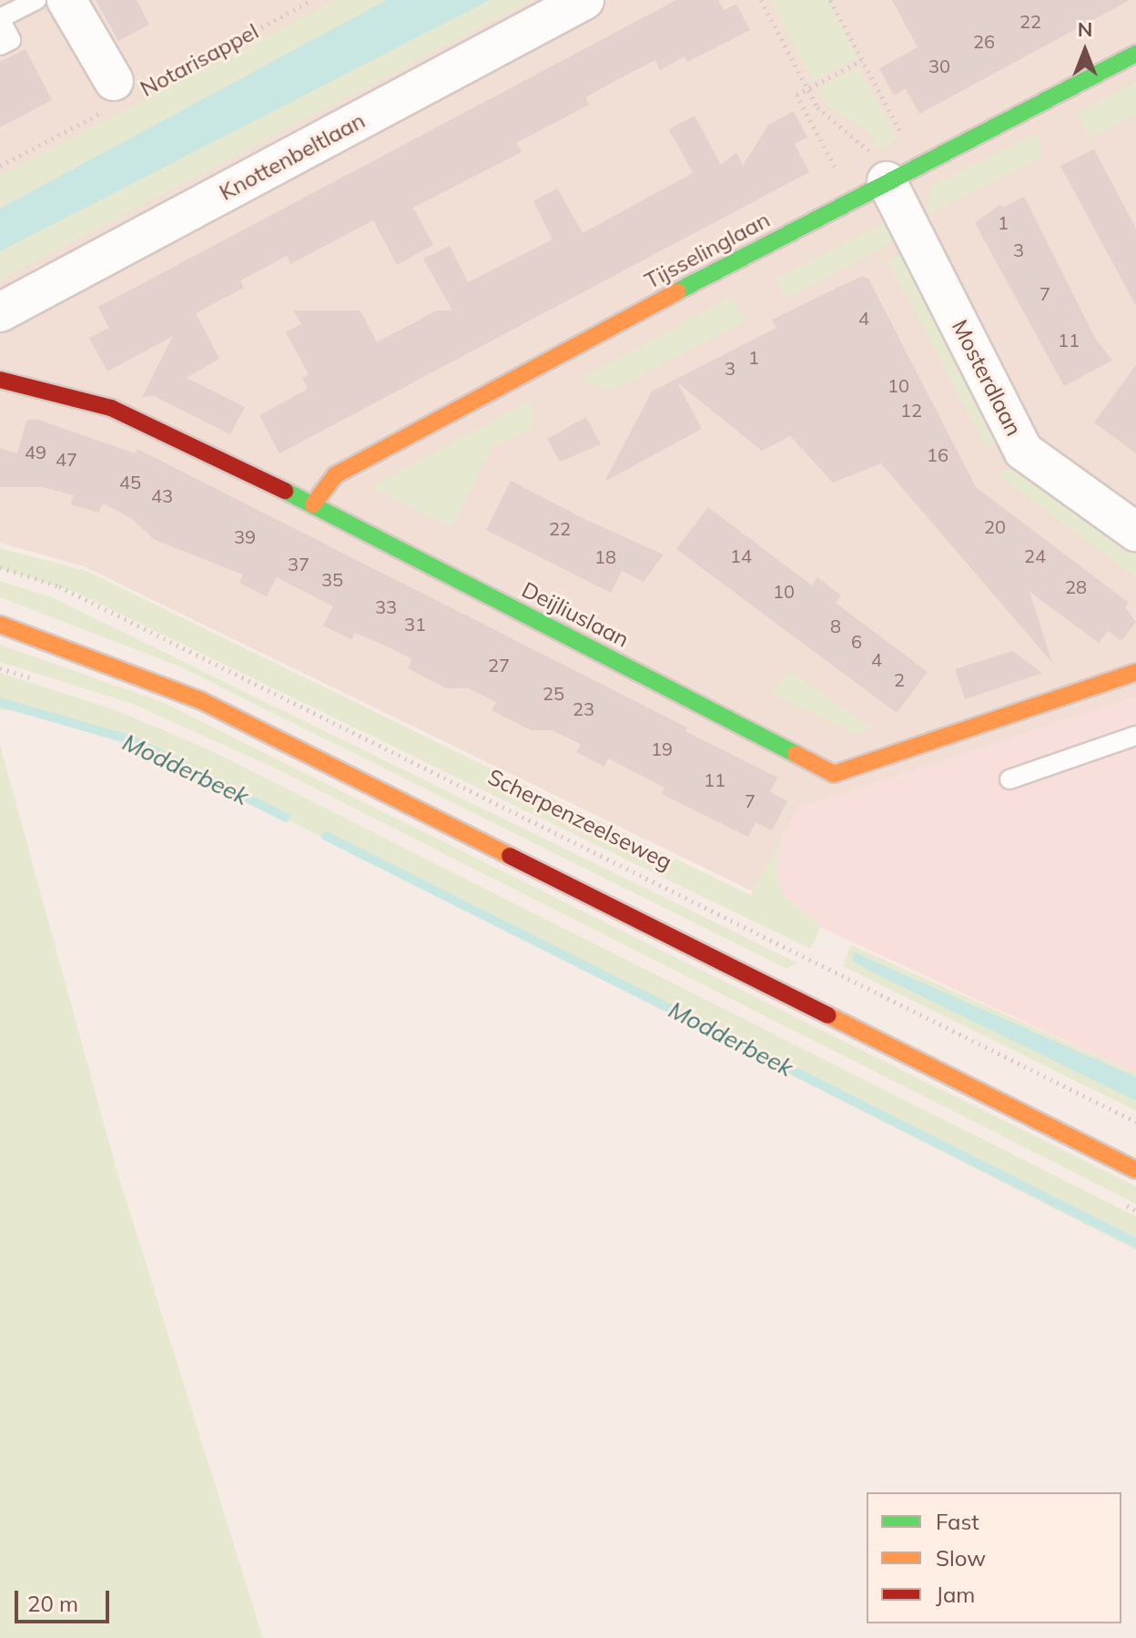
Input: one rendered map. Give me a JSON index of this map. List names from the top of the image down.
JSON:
{
  "streets": {
    "street": [
      "Knottenbeltlaan",
      "Tijsselinglaan",
      "Mosterdlaan",
      "Deijliuslaan"
    ],
    "path": ["Notarisappel", "Scherpenzeelseweg"]
  },
  "crossings": [
    ["Tijsselinglaan", "Mosterdlaan"],
    ["Tijsselinglaan", "Deijliuslaan"]
  ],
  "water": ["Modderbeek"],
  "house_numbers": [
    "22",
    "26",
    "30",
    "1",
    "3",
    "7",
    "4",
    "11",
    "1",
    "3",
    "10",
    "12",
    "49",
    "16",
    "47",
    "45",
    "43",
    "20",
    "22",
    "39",
    "14",
    "24",
    "18",
    "37",
    "35",
    "28",
    "10",
    "33",
    "31",
    "8",
    "6",
    "4",
    "27",
    "2",
    "25",
    "23",
    "19",
    "11",
    "7"
  ],
  "legend": ["Fast", "Slow", "Jam"],
  "scale_bar": "20 m",
  "north": "top"
}
